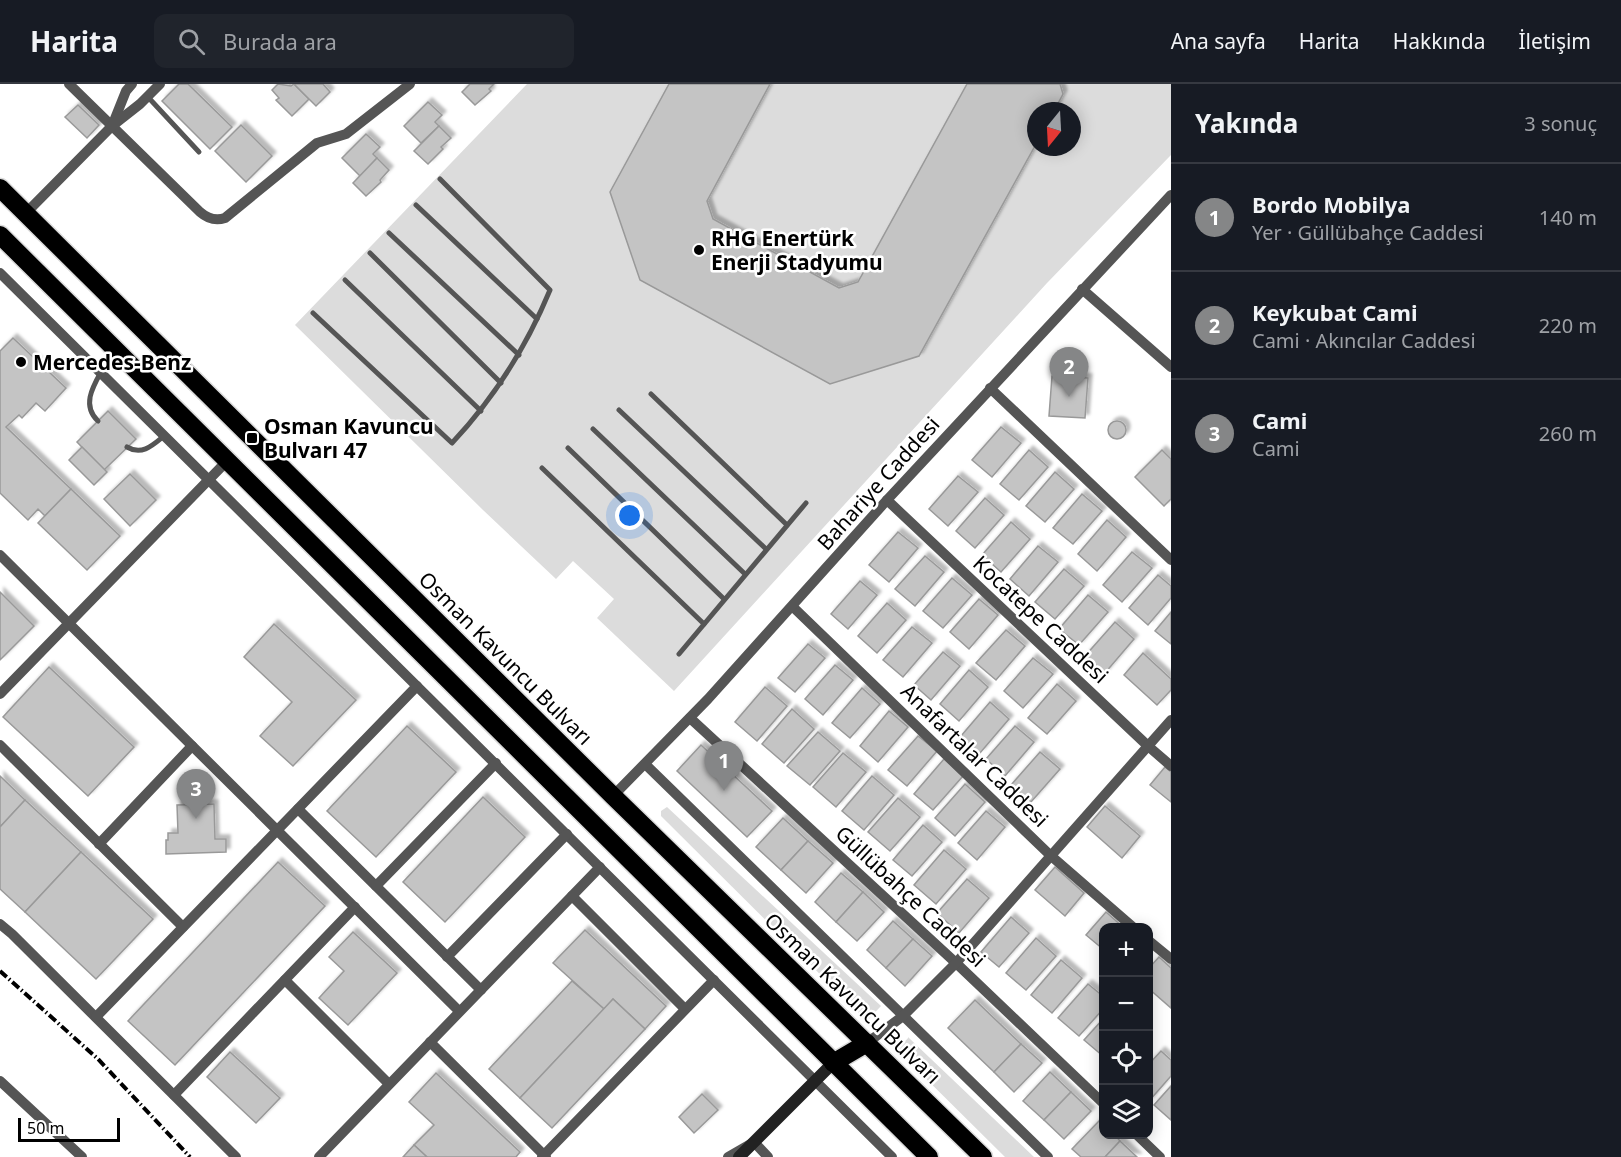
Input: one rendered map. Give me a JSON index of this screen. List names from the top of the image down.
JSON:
{
  "streets": {
    "highway": ["Osman Kavuncu Bulvarı"],
    "street": [
      "Bahariye Caddesi",
      "Kocatepe Caddesi",
      "Anafartalar Caddesi",
      "Güllübahçe Caddesi"
    ]
  },
  "crossings": [
    ["Bahariye Caddesi", "Kocatepe Caddesi"],
    ["Bahariye Caddesi", "Osman Kavuncu Bulvarı"],
    ["Bahariye Caddesi", "Anafartalar Caddesi"],
    ["Bahariye Caddesi", "Güllübahçe Caddesi"]
  ],
  "places": {
    "other": ["RHG Enertürk Enerji Stadyumu", "Mercedes-Benz"],
    "transit": ["Osman Kavuncu Bulvarı 47"]
  },
  "scale_bar": "50 m",
  "north": "bottom",
  "page": {
    "header": "Harita",
    "search": "Burada ara",
    "nav": [
      "Ana sayfa",
      "Harita",
      "Hakkında",
      "İletişim"
    ],
    "heading": ["Yakında", "3 sonuç"],
    "list": [
      {
        "mark": "1",
        "name": "Bordo Mobilya",
        "note": "Yer · Güllübahçe Caddesi",
        "value": "140 m"
      },
      {
        "mark": "2",
        "name": "Keykubat Cami",
        "note": "Cami · Akıncılar Caddesi",
        "value": "220 m"
      },
      {
        "mark": "3",
        "name": "Cami",
        "note": "Cami",
        "value": "260 m"
      }
    ],
    "pins": ["2", "1", "3"],
    "map_buttons": ["+", "−"],
    "scale": "50 m"
  }
}
